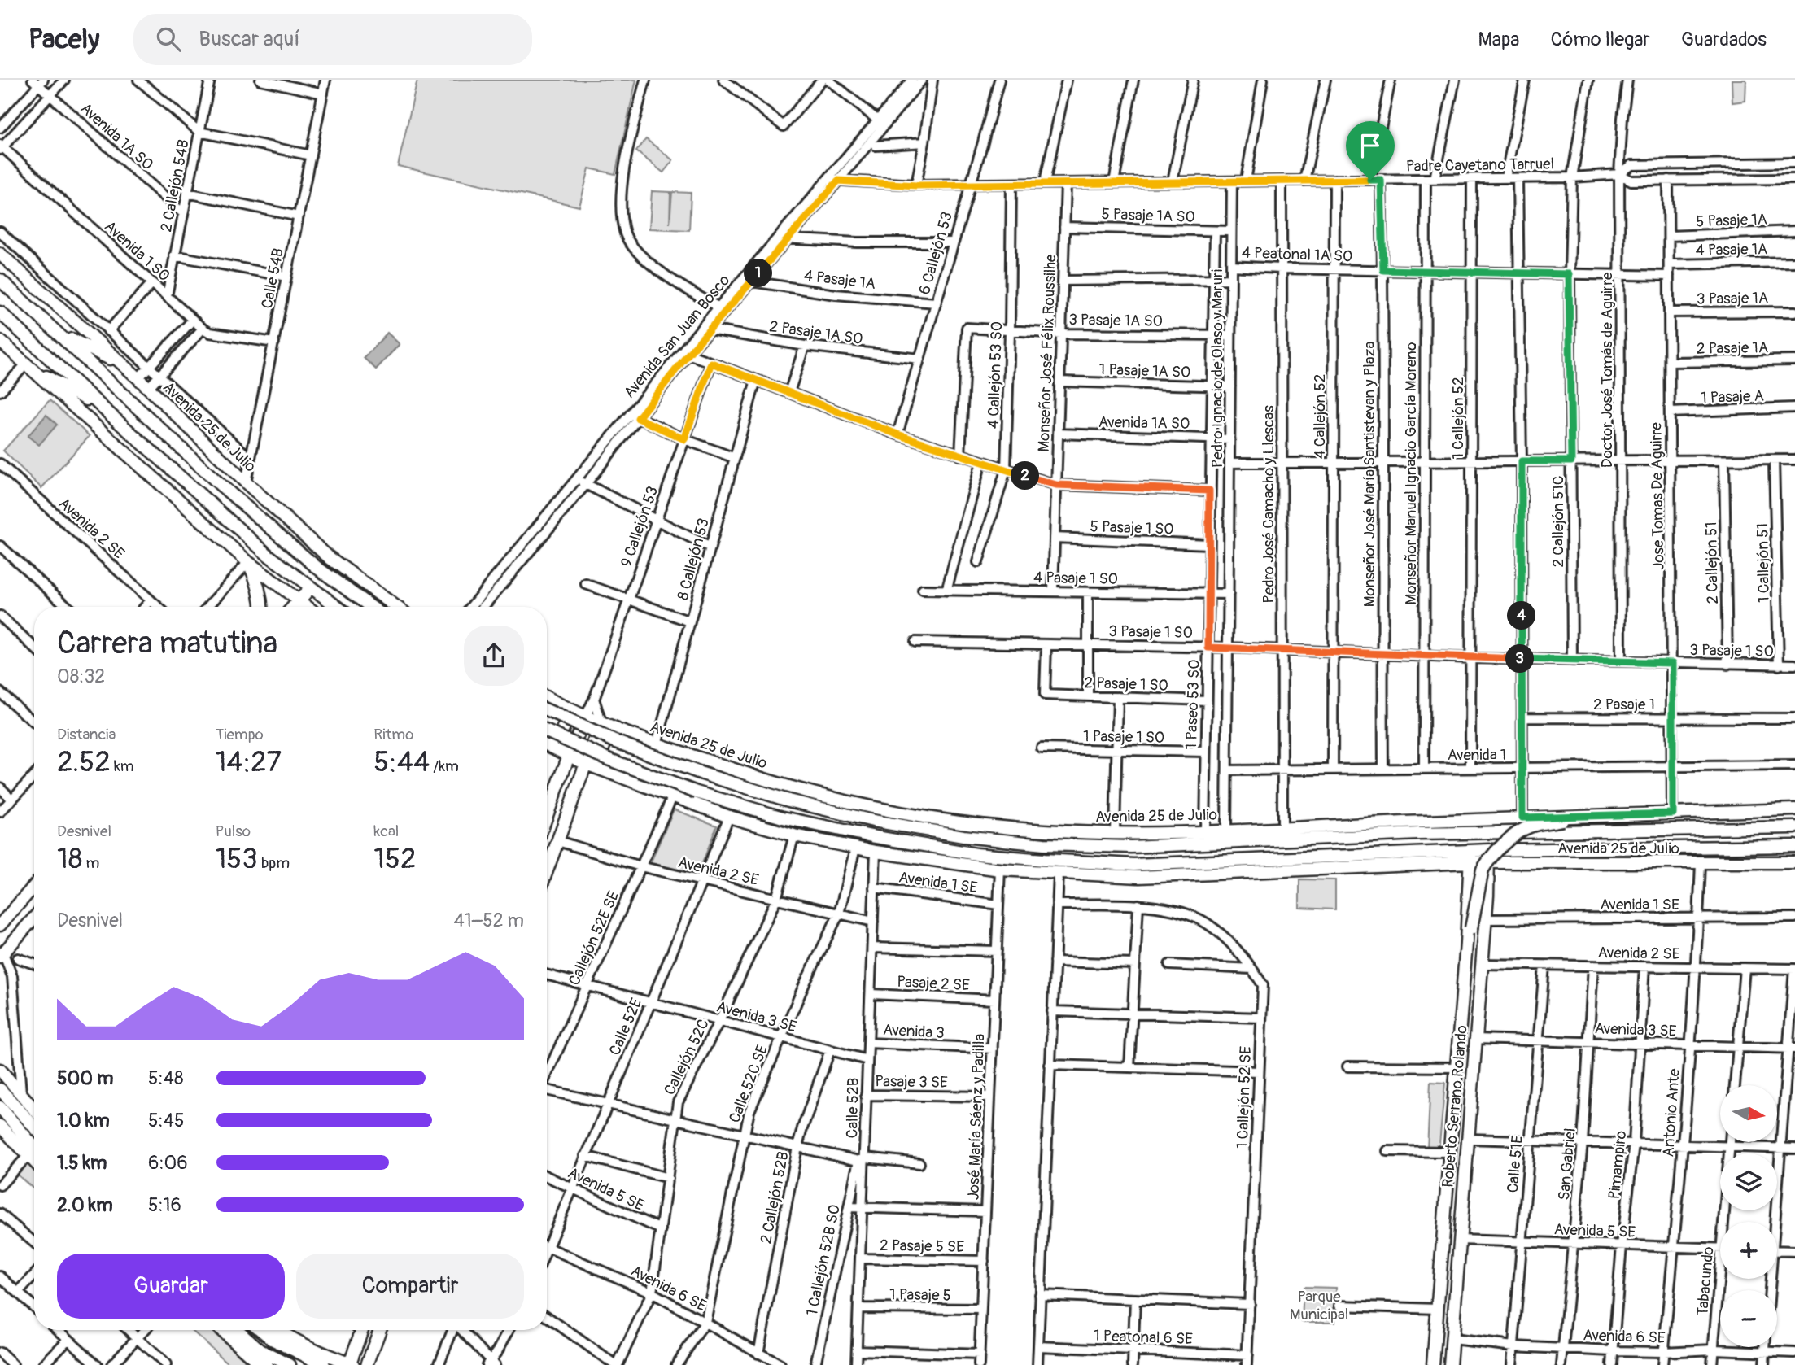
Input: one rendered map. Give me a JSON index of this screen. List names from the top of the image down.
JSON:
{
  "streets": {
    "main road": ["Avenida 25 de Julio", "Roberto Serrano Rolando"],
    "street": [
      "Avenida 1A SO",
      "Padre Cayetano Tarruel",
      "2 Callejón 54B",
      "5 Pasaje 1A SO",
      "5 Pasaje 1A",
      "4 Pasaje 1A",
      "Avenida 1 SO",
      "6 Callejón 53",
      "4 Peatonal 1A SO",
      "Calle 54B",
      "3 Pasaje 1A",
      "3 Pasaje 1A SO",
      "2 Pasaje 1A SO",
      "Avenida San Juan Bosco",
      "2 Pasaje 1A",
      "Monseñor José Félix Roussilhe",
      "Pedro Ignacio de Olaso y Maruri",
      "1 Pasaje 1A SO",
      "Doctor José Tomás de Aguirre",
      "4 Callejón 53 SO",
      "1 Pasaje A",
      "4 Callejón 52",
      "1 Callejón 52",
      "Monseñor Manuel Ignacio García Moreno",
      "Monseñor José María Santistevan y Plaza",
      "Jose Tomas De Aguirre",
      "Pedro José Camacho y Llescas",
      "2 Callejón 51C",
      "9 Callejón 53",
      "5 Pasaje 1 SO",
      "Avenida 2 SE",
      "8 Callejón 53",
      "2 Callejón 51",
      "1 Callejón 51",
      "4 Pasaje 1 SO",
      "3 Pasaje 1 SO",
      "2 Pasaje 1 SO",
      "2 Pasaje 1",
      "1 Paseo 53 SO",
      "1 Pasaje 1 SO",
      "Avenida 1",
      "Avenida 1 SE",
      "Callejón 52E SE",
      "Pasaje 2 SE",
      "Avenida 3 SE",
      "Calle 52E",
      "Avenida 3",
      "Callejón 52C",
      "Pasaje 3 SE",
      "Calle 52C SE",
      "1 Callejón 52 SE",
      "Calle 52B",
      "Antonio Ante",
      "José María Sáenz y Padilla",
      "Calle 51E",
      "San Gabriel",
      "Pimampiro",
      "Avenida 5 SE",
      "2 Callejón 52B",
      "2 Pasaje 5 SE",
      "1 Callejón 52B SO",
      "Tabacundo",
      "Avenida 6 SE",
      "1 Pasaje 5",
      "1 Peatonal 6 SE"
    ]
  },
  "crossings": [
    ["Avenida 1A SO", "2 Callejón 54B"],
    ["Avenida 1A SO", "Monseñor José Félix Roussilhe"],
    ["Avenida 1A SO", "Pedro Ignacio de Olaso y Maruri"],
    ["Padre Cayetano Tarruel", "6 Callejón 53"],
    ["Padre Cayetano Tarruel", "Avenida San Juan Bosco"],
    ["Padre Cayetano Tarruel", "Monseñor José Félix Roussilhe"],
    ["Padre Cayetano Tarruel", "Pedro Ignacio de Olaso y Maruri"],
    ["Padre Cayetano Tarruel", "Doctor José Tomás de Aguirre"],
    ["Padre Cayetano Tarruel", "4 Callejón 53 SO"],
    ["Padre Cayetano Tarruel", "4 Callejón 52"],
    ["Padre Cayetano Tarruel", "1 Callejón 52"],
    ["Padre Cayetano Tarruel", "Monseñor Manuel Ignacio García Moreno"],
    ["Padre Cayetano Tarruel", "Monseñor José María Santistevan y Plaza"],
    ["Padre Cayetano Tarruel", "Jose Tomas De Aguirre"],
    ["Padre Cayetano Tarruel", "Pedro José Camacho y Llescas"],
    ["Padre Cayetano Tarruel", "2 Callejón 51C"],
    ["2 Callejón 54B", "Avenida 1 SO"],
    ["5 Pasaje 1A SO", "Monseñor José Félix Roussilhe"],
    ["5 Pasaje 1A SO", "Pedro Ignacio de Olaso y Maruri"],
    ["5 Pasaje 1A", "Jose Tomas De Aguirre"],
    ["4 Pasaje 1A", "6 Callejón 53"],
    ["4 Pasaje 1A", "Avenida San Juan Bosco"],
    ["4 Pasaje 1A", "Jose Tomas De Aguirre"],
    ["Avenida 1 SO", "Calle 54B"],
    ["6 Callejón 53", "2 Pasaje 1A SO"],
    ["4 Peatonal 1A SO", "Pedro Ignacio de Olaso y Maruri"],
    ["4 Peatonal 1A SO", "Doctor José Tomás de Aguirre"],
    ["4 Peatonal 1A SO", "4 Callejón 52"],
    ["4 Peatonal 1A SO", "1 Callejón 52"],
    ["4 Peatonal 1A SO", "Monseñor Manuel Ignacio García Moreno"],
    ["4 Peatonal 1A SO", "Monseñor José María Santistevan y Plaza"],
    ["4 Peatonal 1A SO", "Jose Tomas De Aguirre"],
    ["4 Peatonal 1A SO", "Pedro José Camacho y Llescas"],
    ["4 Peatonal 1A SO", "2 Callejón 51C"],
    ["Calle 54B", "Avenida 25 de Julio"],
    ["3 Pasaje 1A", "Jose Tomas De Aguirre"],
    ["3 Pasaje 1A SO", "Monseñor José Félix Roussilhe"],
    ["3 Pasaje 1A SO", "Pedro Ignacio de Olaso y Maruri"],
    ["3 Pasaje 1A SO", "4 Callejón 53 SO"],
    ["2 Pasaje 1A SO", "Avenida San Juan Bosco"],
    ["2 Pasaje 1A", "Jose Tomas De Aguirre"],
    ["Monseñor José Félix Roussilhe", "1 Pasaje 1A SO"],
    ["Monseñor José Félix Roussilhe", "5 Pasaje 1 SO"],
    ["Monseñor José Félix Roussilhe", "4 Pasaje 1 SO"],
    ["Pedro Ignacio de Olaso y Maruri", "1 Pasaje 1A SO"],
    ["Pedro Ignacio de Olaso y Maruri", "Avenida 25 de Julio"],
    ["Pedro Ignacio de Olaso y Maruri", "4 Pasaje 1 SO"],
    ["Pedro Ignacio de Olaso y Maruri", "3 Pasaje 1 SO"],
    ["Pedro Ignacio de Olaso y Maruri", "Avenida 1"],
    ["Doctor José Tomás de Aguirre", "3 Pasaje 1 SO"],
    ["1 Pasaje A", "Jose Tomas De Aguirre"],
    ["4 Callejón 52", "3 Pasaje 1 SO"],
    ["4 Callejón 52", "Avenida 1"],
    ["1 Callejón 52", "3 Pasaje 1 SO"],
    ["1 Callejón 52", "Avenida 1"],
    ["Avenida 25 de Julio", "Jose Tomas De Aguirre"],
    ["Avenida 25 de Julio", "Pedro José Camacho y Llescas"],
    ["Avenida 25 de Julio", "9 Callejón 53"],
    ["Avenida 25 de Julio", "8 Callejón 53"],
    ["Avenida 25 de Julio", "1 Paseo 53 SO"],
    ["Avenida 25 de Julio", "Callejón 52E SE"],
    ["Avenida 25 de Julio", "Calle 52E"],
    ["Avenida 25 de Julio", "Callejón 52C"],
    ["Avenida 25 de Julio", "Calle 52C SE"],
    ["Avenida 25 de Julio", "Roberto Serrano Rolando"],
    ["Avenida 25 de Julio", "Calle 52B"],
    ["Avenida 25 de Julio", "Antonio Ante"],
    ["Avenida 25 de Julio", "José María Sáenz y Padilla"],
    ["Monseñor Manuel Ignacio García Moreno", "3 Pasaje 1 SO"],
    ["Monseñor Manuel Ignacio García Moreno", "Avenida 1"],
    ["Monseñor José María Santistevan y Plaza", "3 Pasaje 1 SO"],
    ["Monseñor José María Santistevan y Plaza", "Avenida 1"],
    ["Jose Tomas De Aguirre", "3 Pasaje 1 SO"],
    ["Jose Tomas De Aguirre", "2 Pasaje 1"],
    ["Jose Tomas De Aguirre", "Avenida 1"],
    ["Pedro José Camacho y Llescas", "3 Pasaje 1 SO"],
    ["Pedro José Camacho y Llescas", "Avenida 1"],
    ["2 Callejón 51C", "3 Pasaje 1 SO"],
    ["5 Pasaje 1 SO", "1 Paseo 53 SO"],
    ["Avenida 2 SE", "Callejón 52E SE"],
    ["Avenida 2 SE", "Calle 52E"],
    ["Avenida 2 SE", "Callejón 52C"],
    ["Avenida 2 SE", "Calle 52C SE"],
    ["Avenida 2 SE", "Roberto Serrano Rolando"],
    ["Avenida 2 SE", "Calle 52B"],
    ["Avenida 2 SE", "Antonio Ante"],
    ["Avenida 2 SE", "Calle 51E"],
    ["Avenida 2 SE", "San Gabriel"],
    ["Avenida 2 SE", "Pimampiro"],
    ["2 Callejón 51", "3 Pasaje 1 SO"],
    ["1 Callejón 51", "3 Pasaje 1 SO"],
    ["4 Pasaje 1 SO", "1 Paseo 53 SO"],
    ["3 Pasaje 1 SO", "2 Pasaje 1 SO"],
    ["3 Pasaje 1 SO", "1 Paseo 53 SO"],
    ["2 Pasaje 1 SO", "1 Paseo 53 SO"],
    ["1 Paseo 53 SO", "1 Pasaje 1 SO"],
    ["Avenida 1 SE", "Roberto Serrano Rolando"],
    ["Avenida 1 SE", "Calle 52B"],
    ["Avenida 1 SE", "Antonio Ante"],
    ["Avenida 1 SE", "José María Sáenz y Padilla"],
    ["Callejón 52E SE", "Avenida 3 SE"],
    ["Pasaje 2 SE", "Calle 52B"],
    ["Pasaje 2 SE", "José María Sáenz y Padilla"],
    ["Avenida 3 SE", "Calle 52E"],
    ["Avenida 3 SE", "Callejón 52C"],
    ["Avenida 3 SE", "Calle 52C SE"],
    ["Avenida 3 SE", "Roberto Serrano Rolando"],
    ["Avenida 3 SE", "Calle 52B"],
    ["Avenida 3 SE", "Antonio Ante"],
    ["Avenida 3 SE", "Calle 51E"],
    ["Avenida 3 SE", "San Gabriel"],
    ["Avenida 3 SE", "Pimampiro"],
    ["Avenida 3 SE", "2 Callejón 52B"],
    ["Calle 52E", "Avenida 5 SE"],
    ["Avenida 3", "Calle 52B"],
    ["Avenida 3", "José María Sáenz y Padilla"],
    ["Callejón 52C", "Avenida 5 SE"],
    ["Callejón 52C", "Avenida 6 SE"],
    ["Pasaje 3 SE", "Calle 52B"],
    ["Pasaje 3 SE", "José María Sáenz y Padilla"],
    ["Calle 52C SE", "Avenida 6 SE"],
    ["1 Callejón 52 SE", "1 Peatonal 6 SE"],
    ["Roberto Serrano Rolando", "Avenida 5 SE"],
    ["Roberto Serrano Rolando", "Avenida 6 SE"],
    ["Calle 52B", "2 Pasaje 5 SE"],
    ["Calle 52B", "1 Callejón 52B SO"],
    ["Calle 52B", "1 Pasaje 5"],
    ["Antonio Ante", "Avenida 5 SE"],
    ["Antonio Ante", "Avenida 6 SE"],
    ["José María Sáenz y Padilla", "2 Pasaje 5 SE"],
    ["José María Sáenz y Padilla", "1 Pasaje 5"],
    ["Calle 51E", "Avenida 5 SE"],
    ["Calle 51E", "Avenida 6 SE"],
    ["San Gabriel", "Avenida 5 SE"],
    ["San Gabriel", "Avenida 6 SE"],
    ["Pimampiro", "Avenida 5 SE"],
    ["Pimampiro", "Avenida 6 SE"],
    ["2 Callejón 52B", "Avenida 6 SE"],
    ["Tabacundo", "Avenida 6 SE"]
  ],
  "parks": ["Parque Municipal"],
  "north": "right",
  "page": {
    "header": "Pacely",
    "search": "Buscar aquí",
    "nav": ["Mapa", "Cómo llegar", "Guardados"],
    "pins": [
      "1",
      "2",
      "4",
      "3"
    ],
    "heading": ["Carrera matutina", "08:32"],
    "stats": [
      ["Distancia", "2.52 km"],
      ["Tiempo", "14:27"],
      ["Ritmo", "5:44 /km"],
      ["Desnivel", "18 m"],
      ["Pulso", "153 bpm"],
      ["kcal", "152"]
    ],
    "chart": ["Desnivel", "41–52 m"],
    "list": [
      {
        "name": "500 m",
        "note": "5:48"
      },
      {
        "name": "1.0 km",
        "note": "5:45"
      },
      {
        "name": "1.5 km",
        "note": "6:06"
      },
      {
        "name": "2.0 km",
        "note": "5:16"
      }
    ],
    "map_buttons": ["+", "−"],
    "buttons": ["Guardar", "Compartir"]
  }
}
